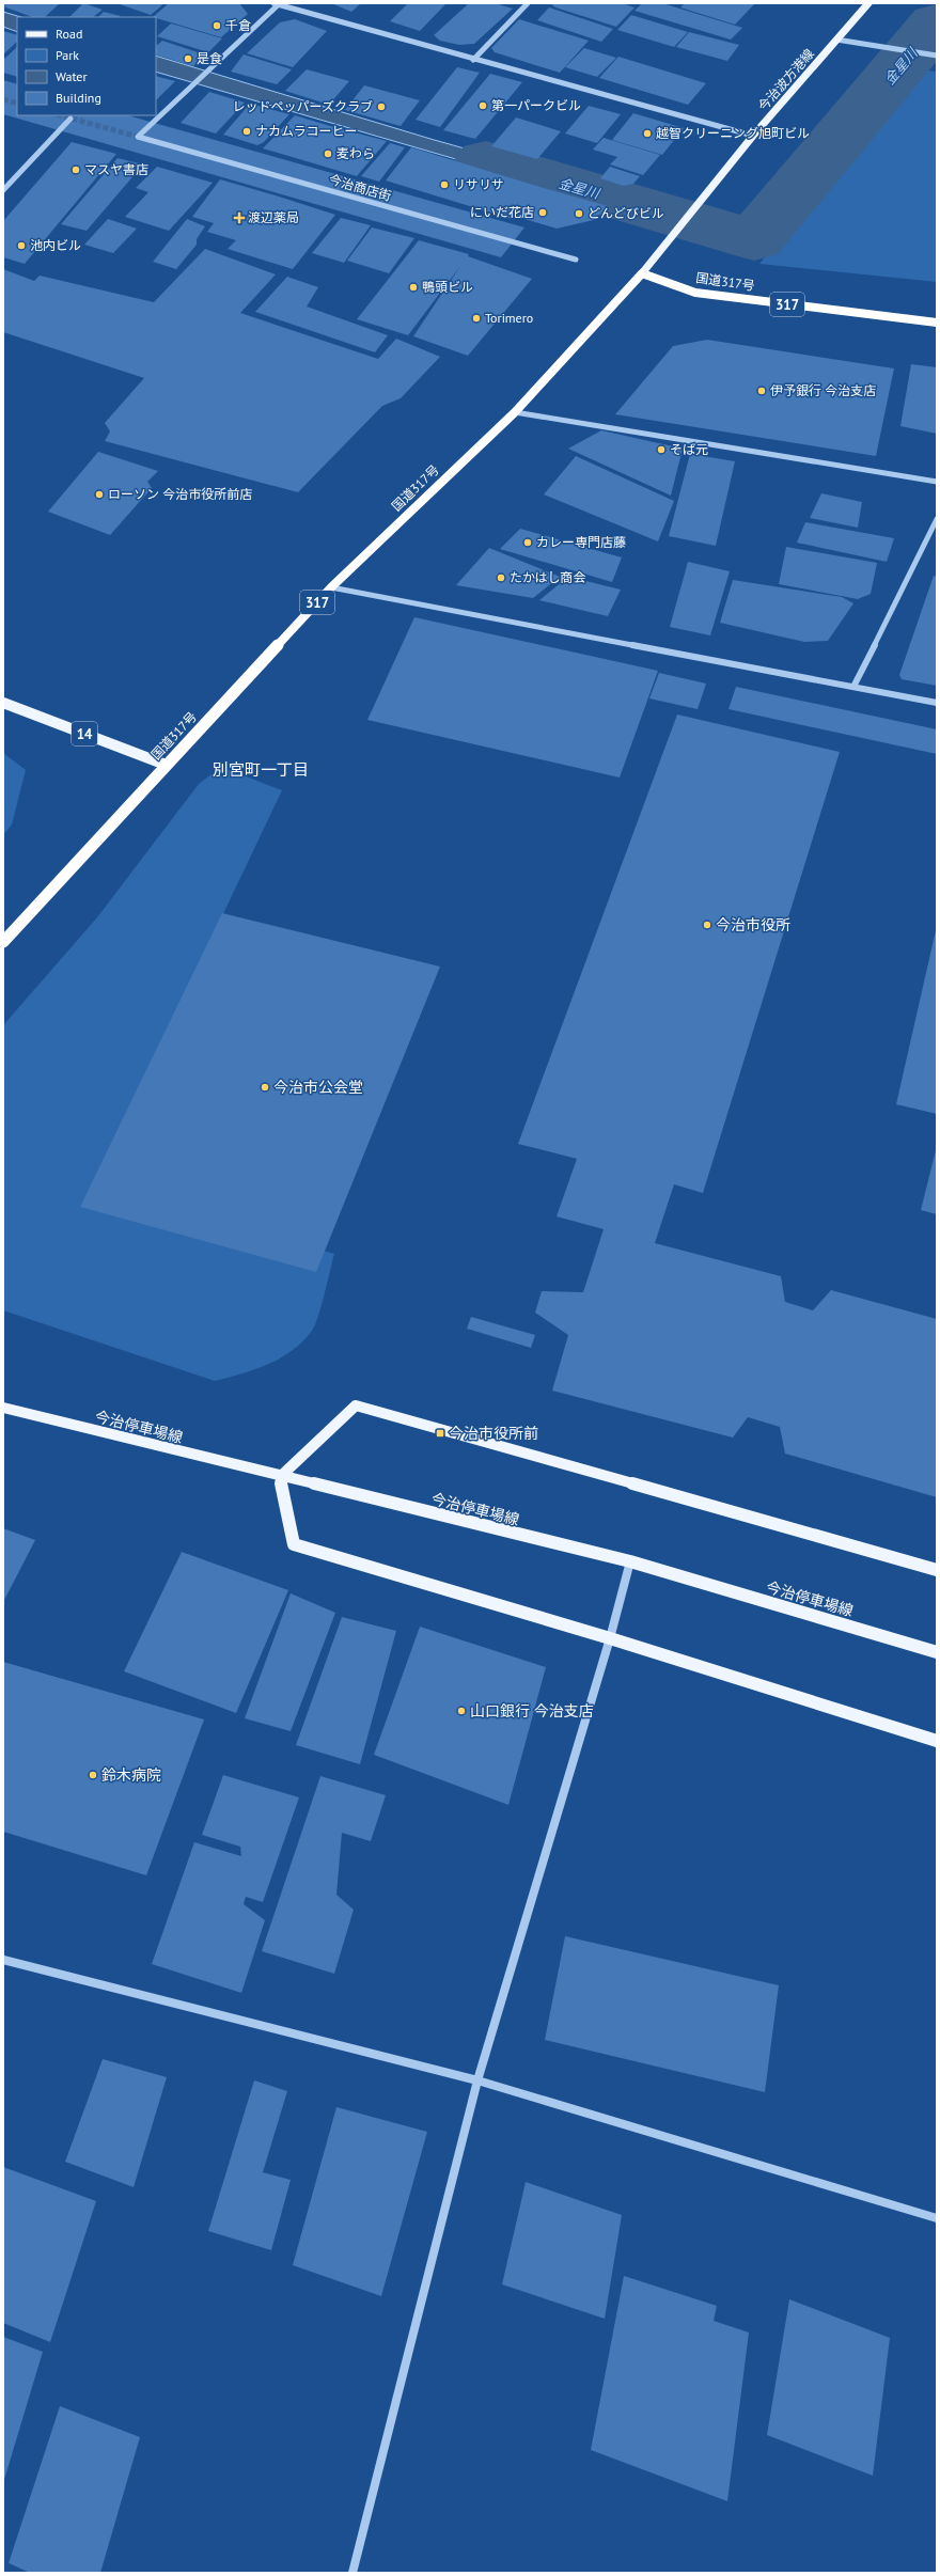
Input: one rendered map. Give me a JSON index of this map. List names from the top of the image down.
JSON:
{
  "streets": {
    "highway": ["国道317号", "317"],
    "main road": ["今治波方港線", "14", "今治停車場線"],
    "street": ["今治商店街"]
  },
  "crossings": [
    ["今治波方港線", "国道317号"],
    ["国道317号", "14"]
  ],
  "districts": ["別宮町一丁目"],
  "water": ["金星川"],
  "places": {
    "other": [
      "千倉",
      "是食",
      "第一パークビル",
      "レッドペッパーズクラブ",
      "ナカムラコーヒー",
      "越智クリーニング旭町ビル",
      "麦わら",
      "マスヤ書店",
      "リサリサ",
      "にいだ花店",
      "どんどびビル",
      "池内ビル",
      "鴨頭ビル",
      "Torimero",
      "伊予銀行 今治支店",
      "そば元",
      "ローソン 今治市役所前店",
      "カレー専門店藤",
      "たかはし商会",
      "今治市役所",
      "今治市公会堂",
      "山口銀行 今治支店",
      "鈴木病院"
    ],
    "health": ["渡辺薬局"],
    "transit": ["今治市役所前"]
  },
  "legend": [
    "Road",
    "Park",
    "Water",
    "Building"
  ]
}
